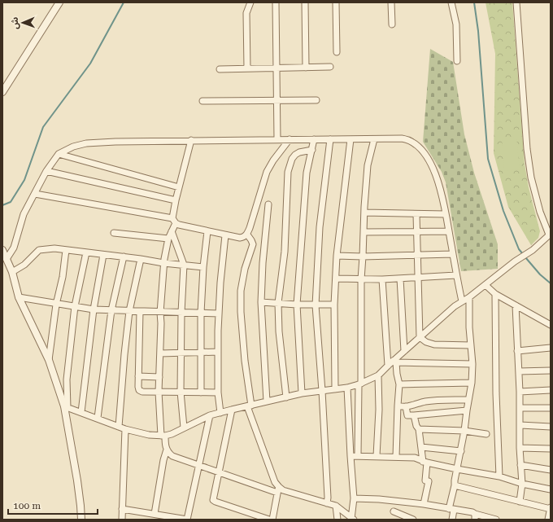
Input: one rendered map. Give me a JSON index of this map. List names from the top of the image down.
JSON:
{
  "scale_bar": "100 m",
  "north": "left"
}
